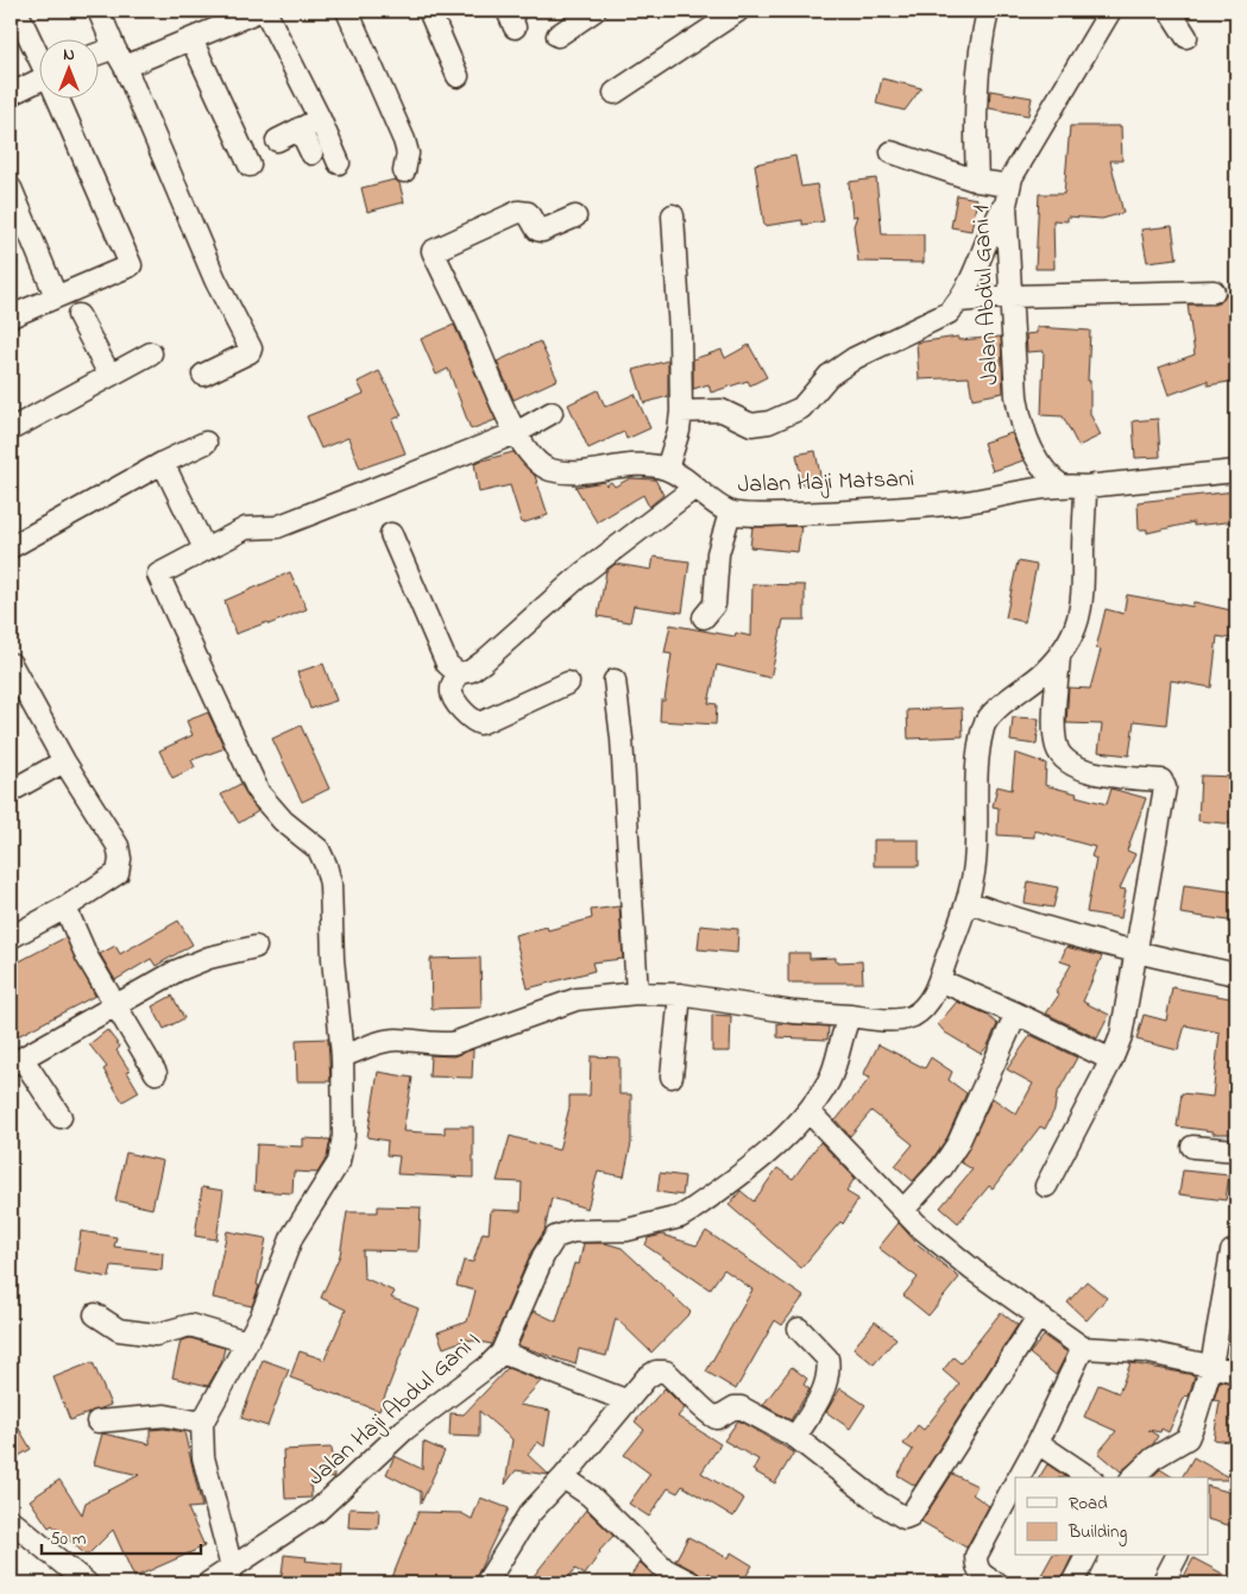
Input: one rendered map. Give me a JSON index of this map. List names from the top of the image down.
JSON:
{
  "streets": {
    "street": ["Jalan Abdul Gani 1", "Jalan Haji Matsani", "Jalan Haji Abdul Gani I"]
  },
  "crossings": [
    ["Jalan Abdul Gani 1", "Jalan Haji Matsani"]
  ],
  "legend": ["Road", "Building"],
  "scale_bar": "50 m",
  "north": "top"
}
